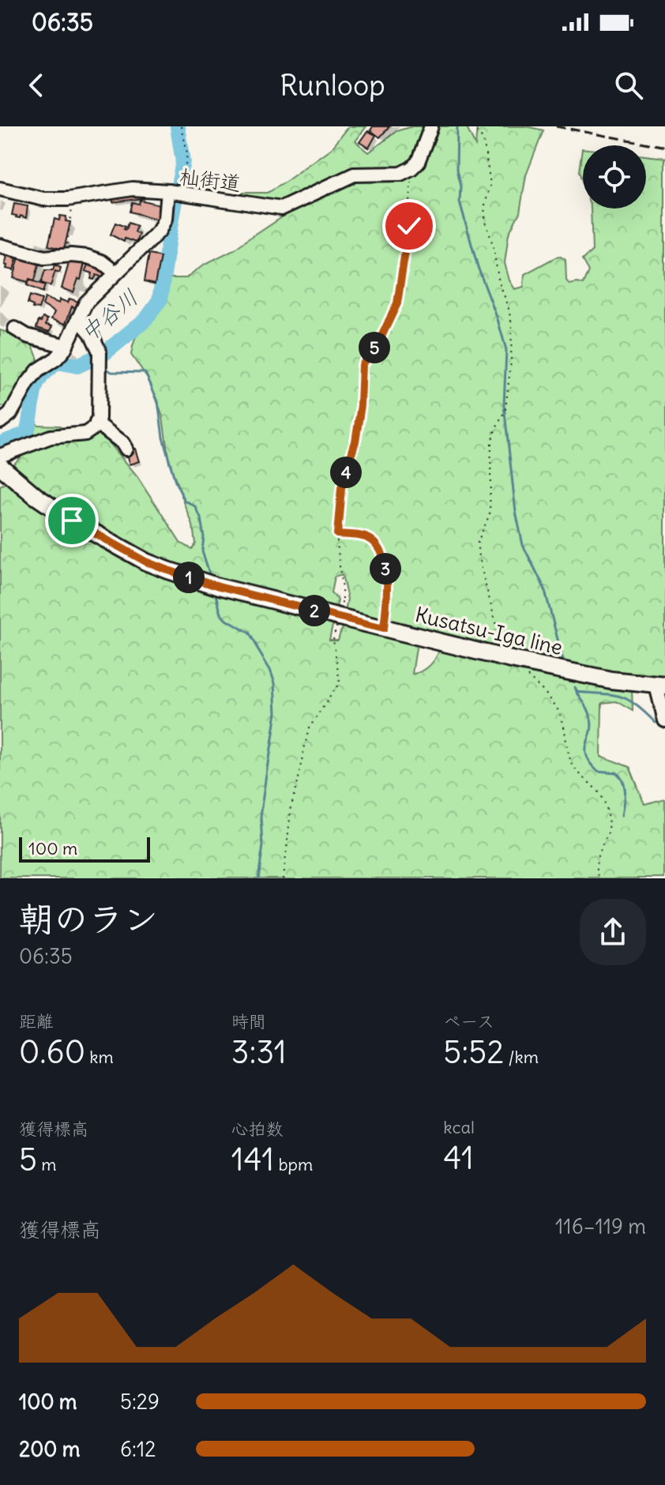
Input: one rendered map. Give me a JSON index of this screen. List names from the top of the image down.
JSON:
{
  "streets": {
    "main road": ["Kusatsu-Iga line"],
    "street": ["杣街道"]
  },
  "water": ["中谷川"],
  "scale_bar": "100 m",
  "page": {
    "status": "06:35",
    "header": "Runloop",
    "pins": [
      "5",
      "4",
      "3",
      "1",
      "2"
    ],
    "scale": "100 m",
    "heading": ["朝のラン", "06:35"],
    "stats": [
      ["距離", "0.60 km"],
      ["時間", "3:31"],
      ["ペース", "5:52 /km"],
      ["獲得標高", "5 m"],
      ["心拍数", "141 bpm"],
      ["kcal", "41"]
    ],
    "chart": ["獲得標高", "116–119 m"],
    "list": [
      {
        "name": "100 m",
        "note": "5:29"
      },
      {
        "name": "200 m",
        "note": "6:12"
      }
    ]
  }
}
